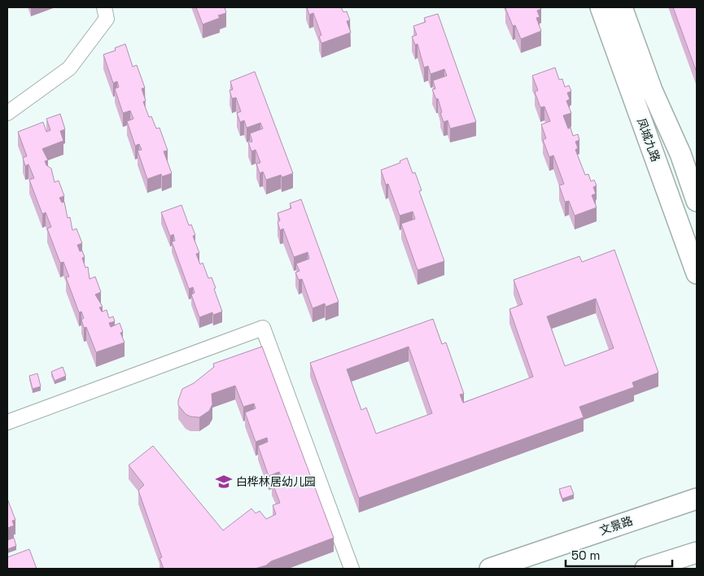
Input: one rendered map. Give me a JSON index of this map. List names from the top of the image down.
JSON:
{
  "streets": {
    "street": ["凤城九路", "文景路"]
  },
  "places": {
    "school or university": ["白桦林居幼儿园"]
  },
  "scale_bar": "50 m"
}
